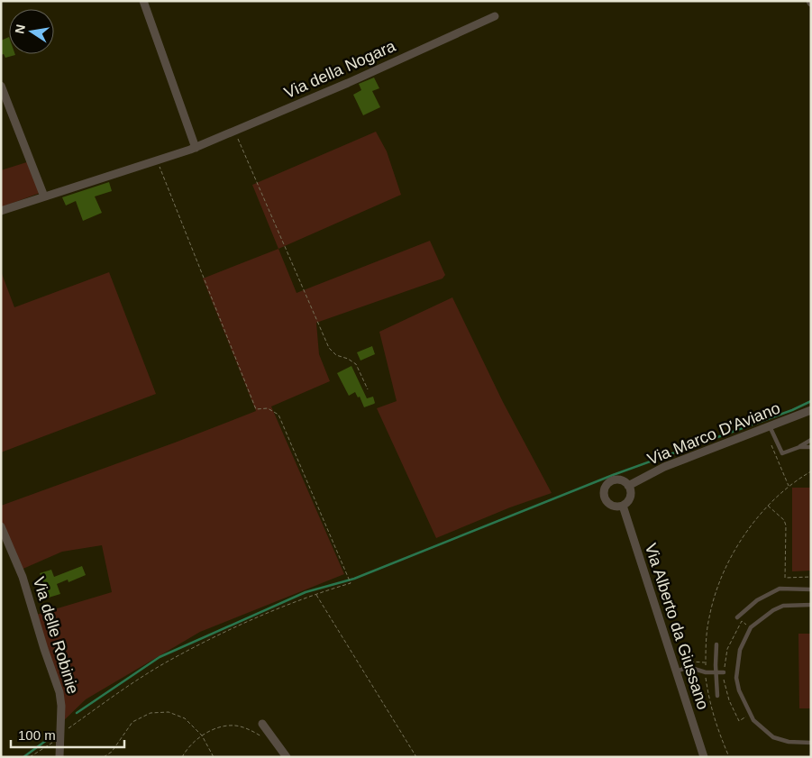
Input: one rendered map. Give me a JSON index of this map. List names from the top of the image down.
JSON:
{
  "streets": {
    "street": [
      "Via della Nogara",
      "Via Marco D'Aviano",
      "Via Alberto da Giussano",
      "Via delle Robinie"
    ]
  },
  "crossings": [
    ["Via Marco D'Aviano", "Via Alberto da Giussano"]
  ],
  "scale_bar": "100 m",
  "north": "left"
}
